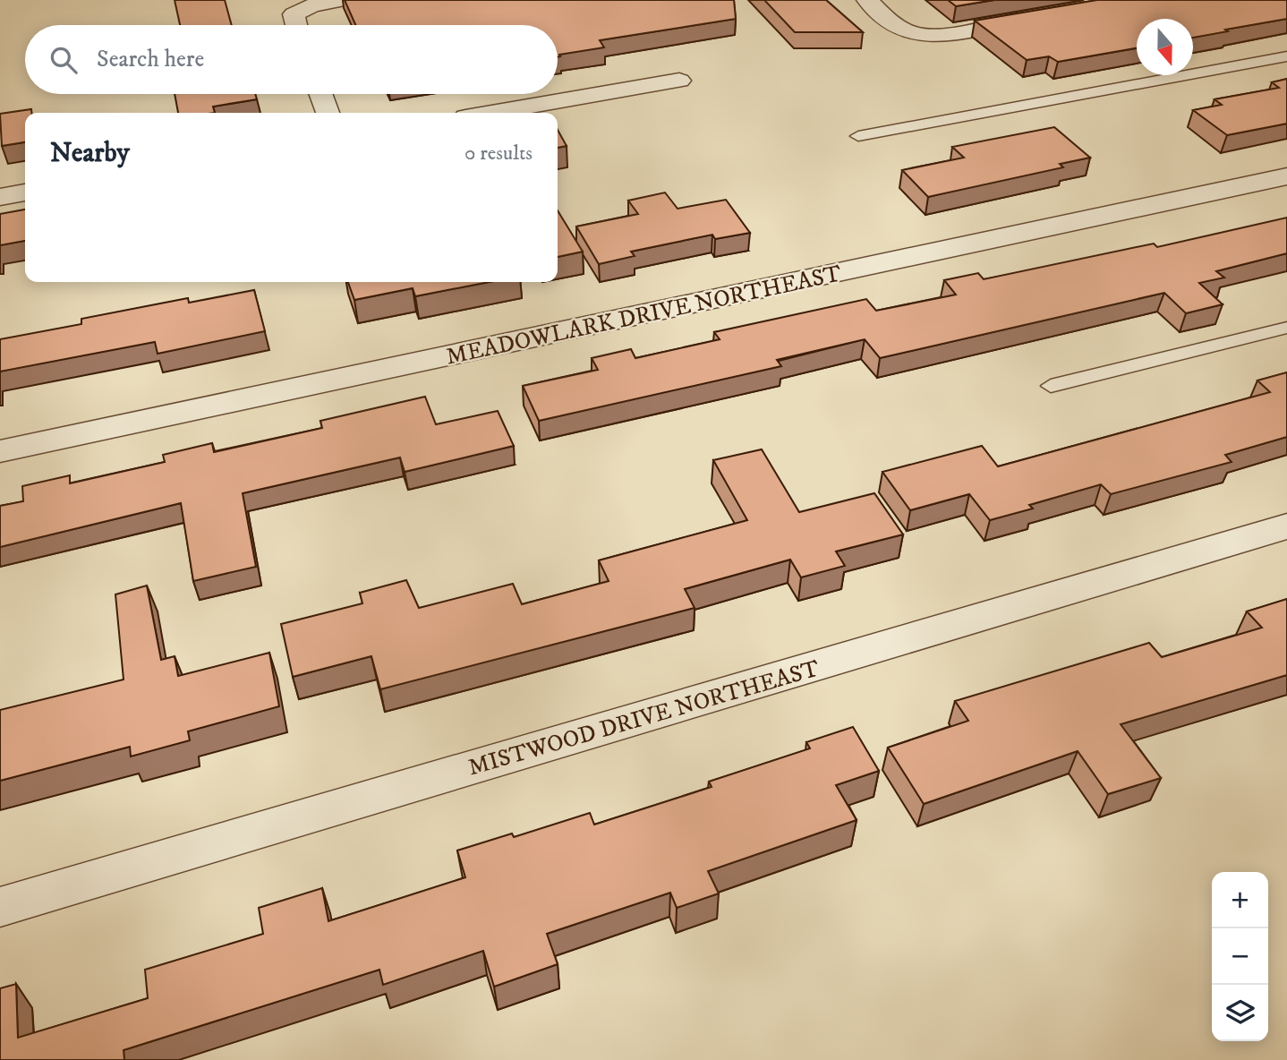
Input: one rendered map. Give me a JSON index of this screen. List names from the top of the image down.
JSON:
{
  "streets": {
    "street": ["MEADOWLARK DRIVE NORTHEAST", "MISTWOOD DRIVE NORTHEAST"]
  },
  "north": "bottom",
  "page": {
    "search": "Search here",
    "heading": ["Nearby", "0 results"],
    "map_buttons": ["+", "−"]
  }
}
